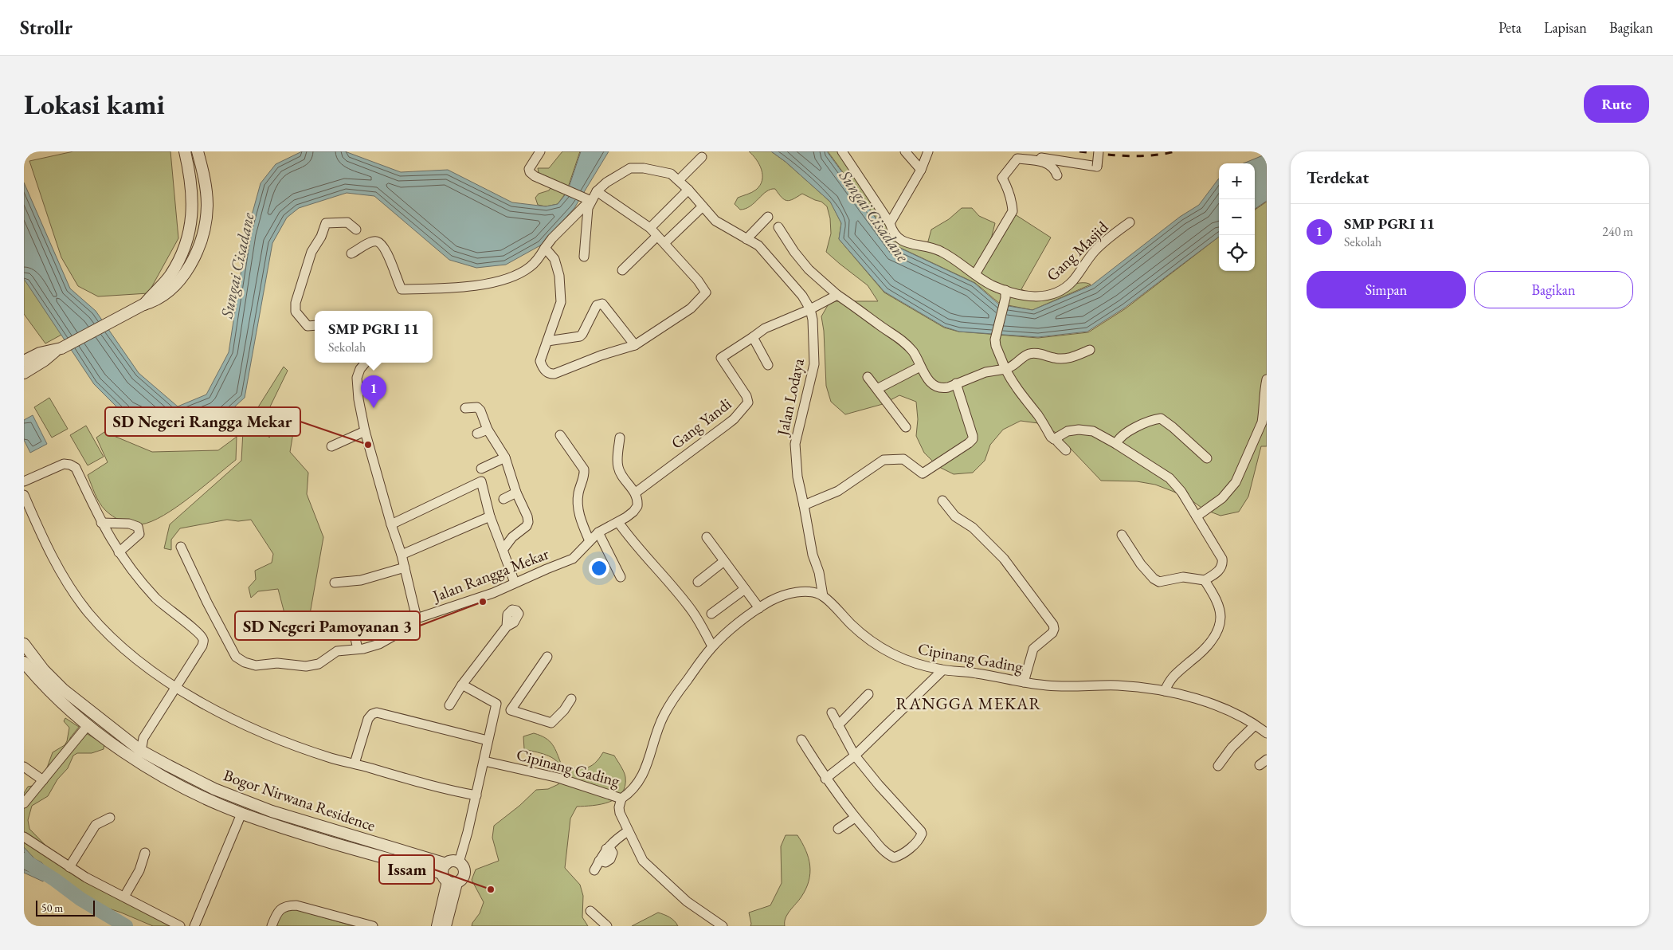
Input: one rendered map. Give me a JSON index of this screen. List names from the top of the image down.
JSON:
{
  "streets": {
    "street": [
      "Gang Masjid",
      "Jalan Lodaya",
      "Gang Yandi",
      "Jalan Rangga Mekar",
      "Cipinang Gading",
      "Bogor Nirwana Residence"
    ]
  },
  "crossings": [
    ["Jalan Lodaya", "Cipinang Gading"],
    ["Gang Yandi", "Jalan Rangga Mekar"]
  ],
  "districts": ["RANGGA MEKAR"],
  "water": ["Sungai Cisadane"],
  "places": ["SD Negeri Rangga Mekar", "SD Negeri Pamoyanan 3", "Issam"],
  "scale_bar": "50 m",
  "page": {
    "header": "Strollr",
    "nav": ["Peta", "Lapisan", "Bagikan"],
    "buttons": [
      "Rute",
      ["Simpan", "Bagikan"]
    ],
    "title": "Lokasi kami",
    "heading": "Terdekat",
    "map_buttons": ["+", "−"],
    "list": [
      {
        "mark": "1",
        "name": "SMP PGRI 11",
        "note": "Sekolah",
        "value": "240 m"
      }
    ],
    "popup": ["SMP PGRI 11", "Sekolah"],
    "pins": "1",
    "scale": "50 m"
  }
}
